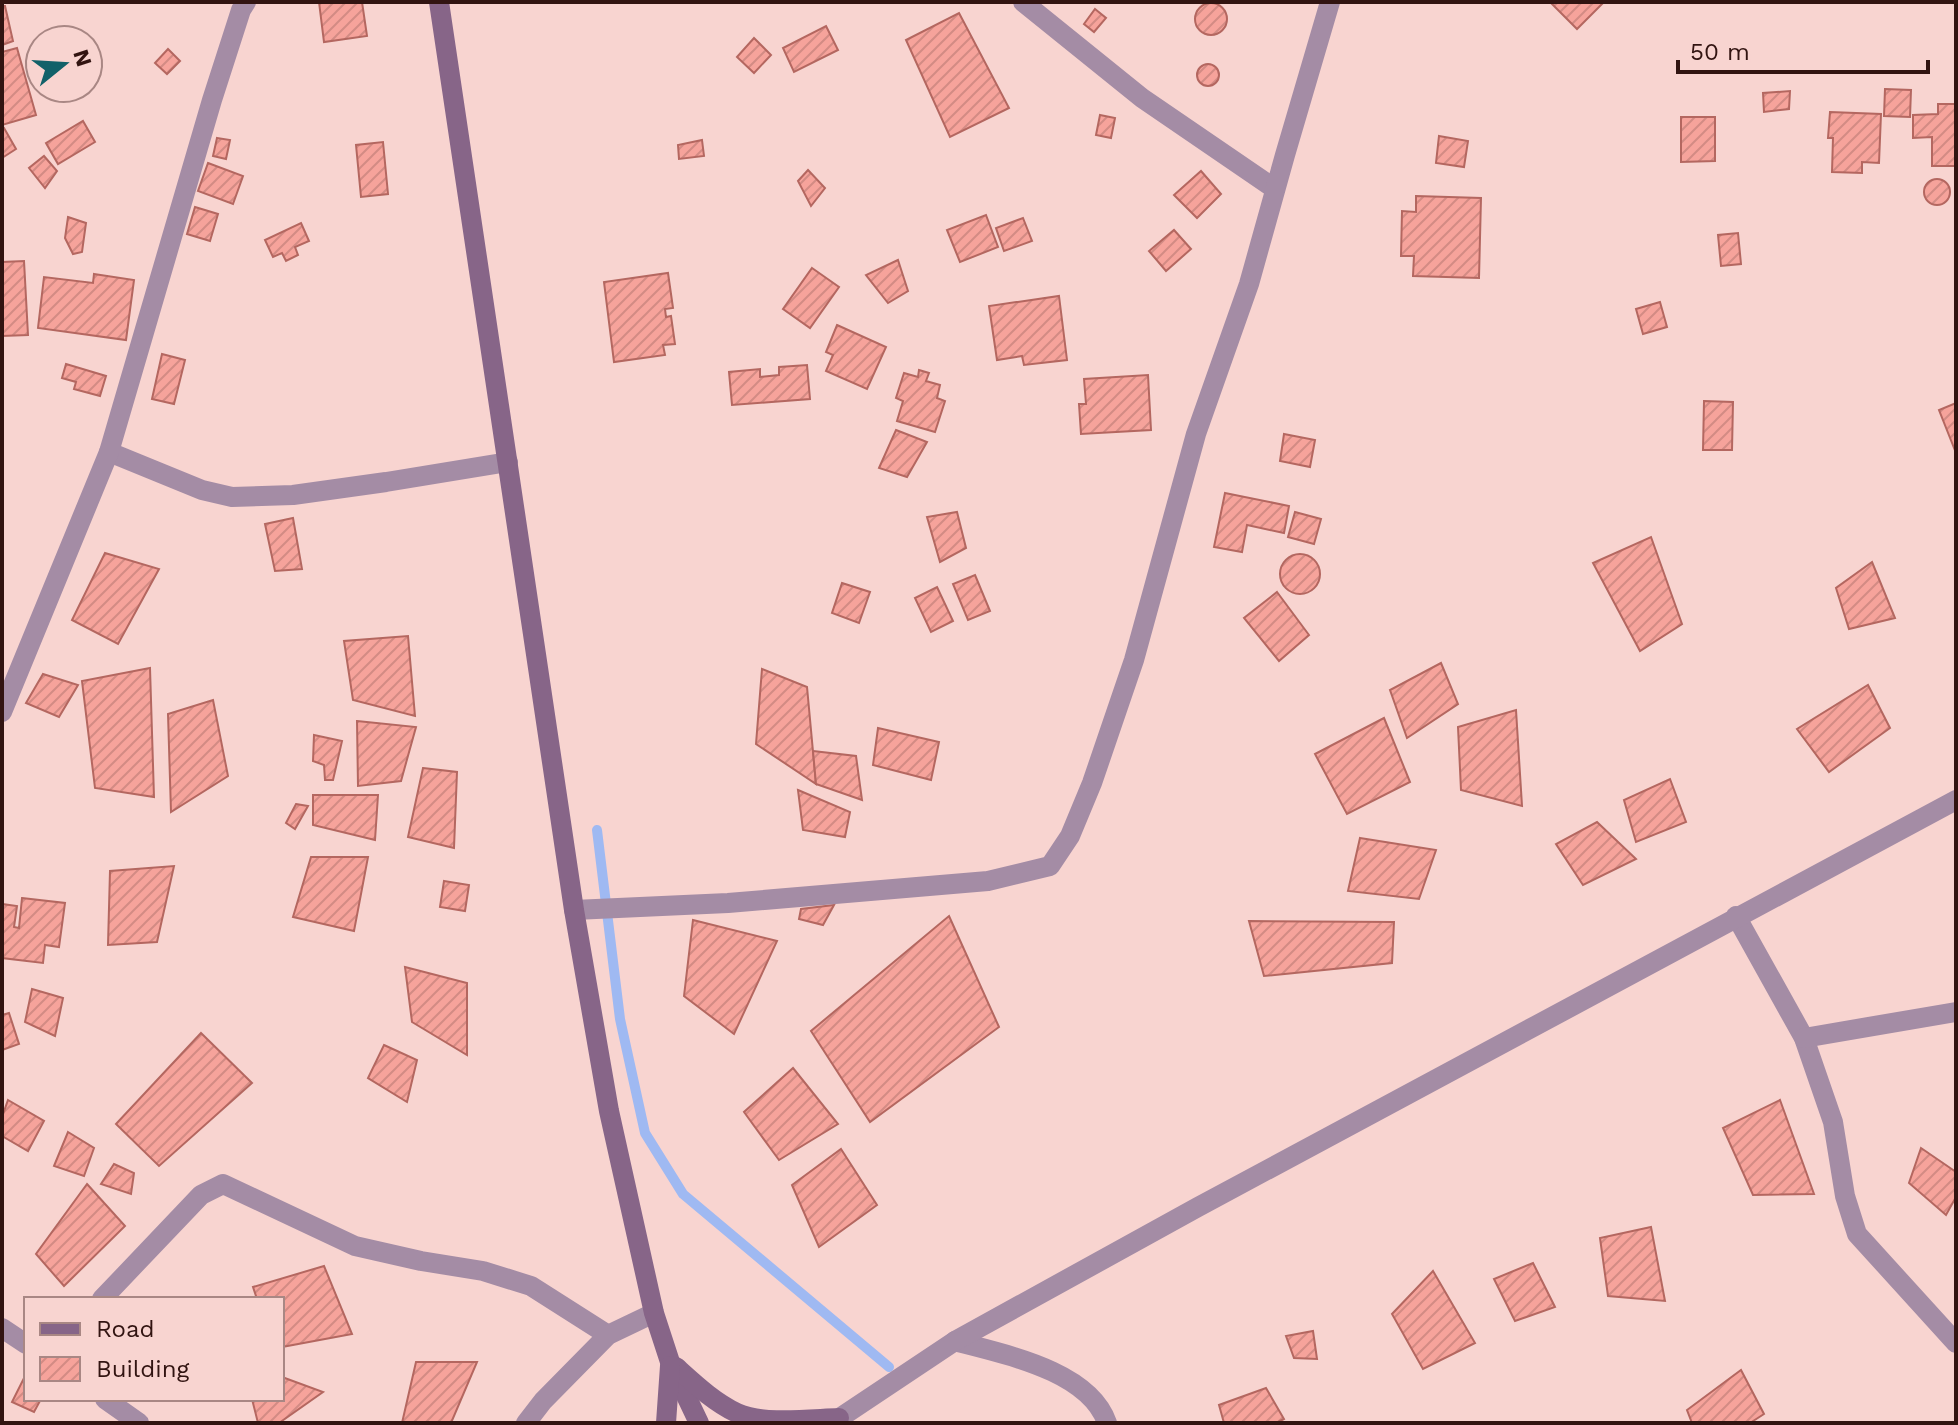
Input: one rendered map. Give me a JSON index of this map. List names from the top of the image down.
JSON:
{
  "legend": ["Road", "Building"],
  "scale_bar": "50 m",
  "north": "right"
}
